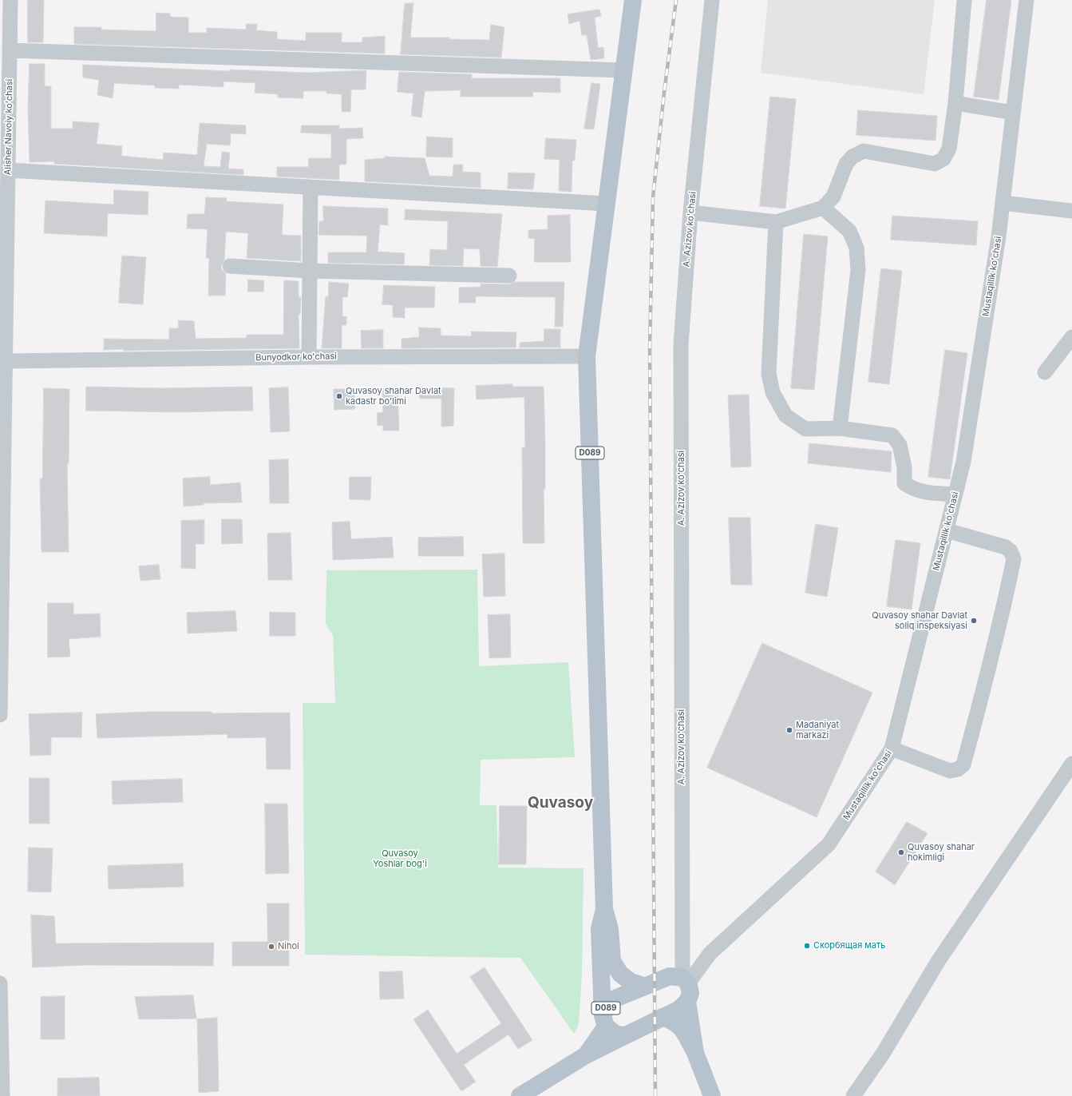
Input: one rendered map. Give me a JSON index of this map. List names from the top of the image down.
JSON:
{
  "streets": {
    "main road": ["D089"],
    "street": [
      "Alisher Navoiy ko'chasi",
      "A. Azizov ko'chasi",
      "Mustaqillik ko'chasi",
      "Bunyodkor ko'chasi"
    ]
  },
  "crossings": [
    ["Alisher Navoiy ko'chasi", "Bunyodkor ko'chasi"],
    ["A. Azizov ko'chasi", "Mustaqillik ko'chasi"],
    ["A. Azizov ko'chasi", "D089"],
    ["Mustaqillik ko'chasi", "D089"],
    ["Bunyodkor ko'chasi", "D089"]
  ],
  "districts": ["Quvasoy"],
  "parks": ["Quvasoy Yoshlar bog'i"],
  "places": [
    "Quvasoy shahar Davlat kadastr bo'limi",
    "Quvasoy shahar Davlat soliq inspeksiyasi",
    "Madaniyat markazi",
    "Quvasoy shahar hokimligi",
    "Скорбящая мать",
    "Nihol"
  ]
}
